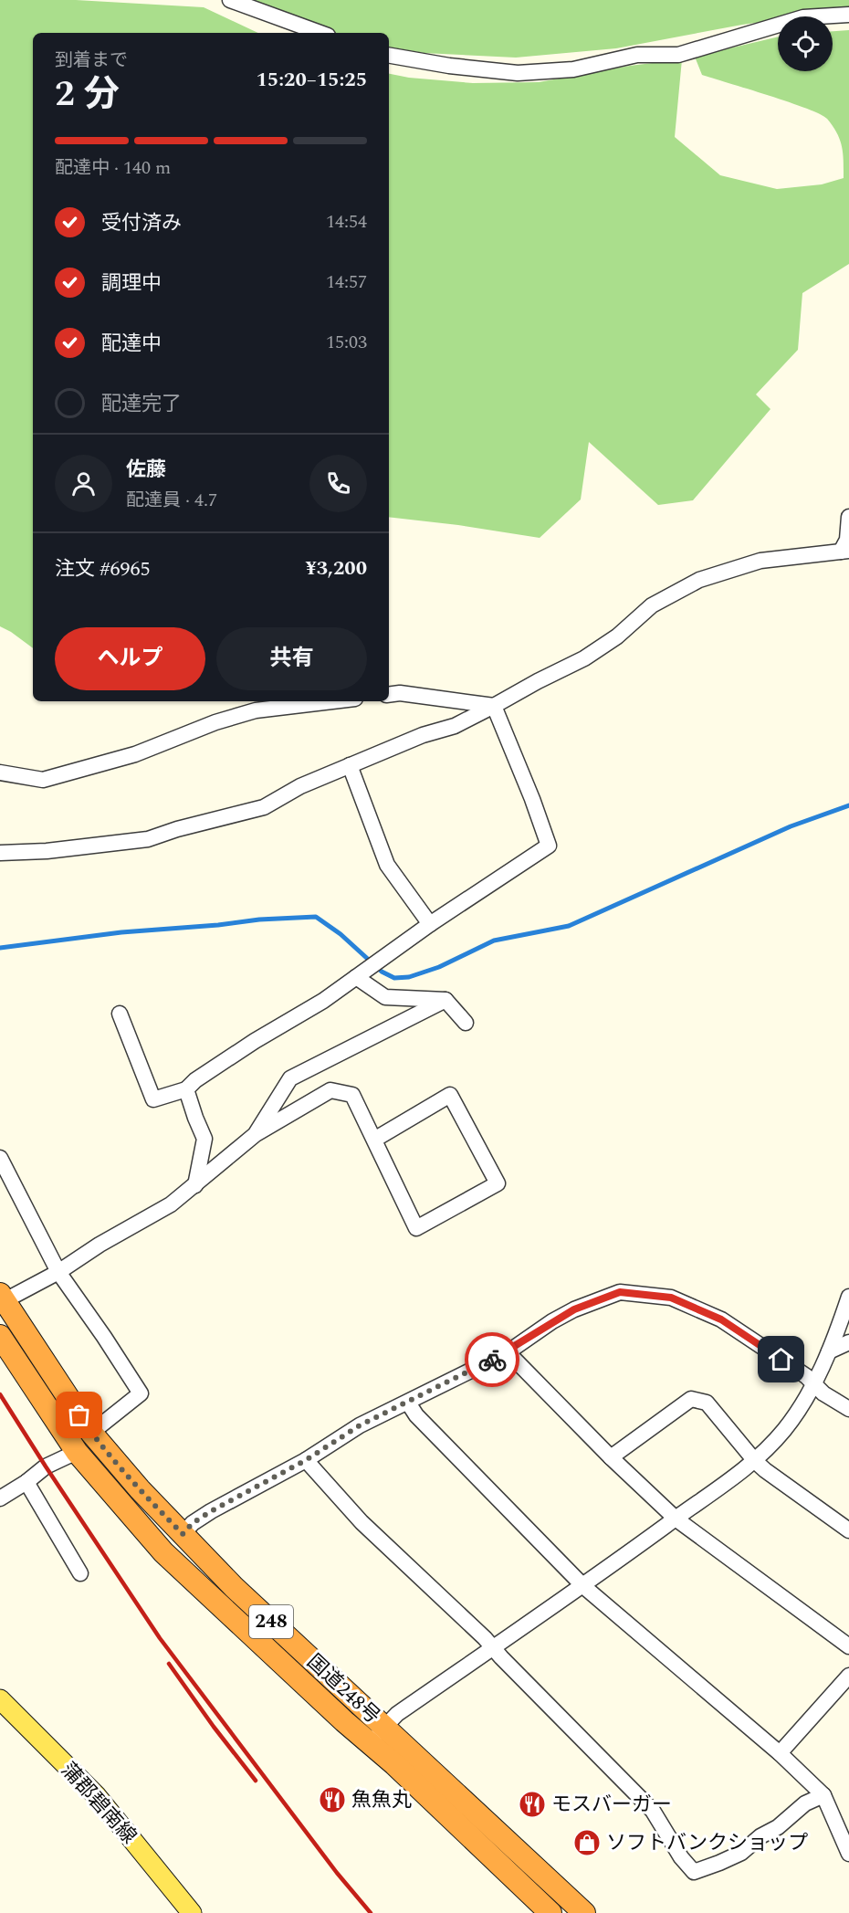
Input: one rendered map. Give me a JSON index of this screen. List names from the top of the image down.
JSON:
{
  "streets": {
    "highway": ["248", "国道248号"],
    "main road": ["蒲郡碧南線"]
  },
  "places": {
    "restaurant": ["魚魚丸", "モスバーガー"],
    "shop": ["ソフトバンクショップ"]
  },
  "page": {
    "heading": ["2 分", "到着まで", "15:20–15:25"],
    "panel": [
      "佐藤",
      "配達員 · 4.7",
      "注文 #6965",
      "¥3,200"
    ],
    "bar": "配達中 · 140 m",
    "list": [
      ["受付済み", "14:54"],
      ["調理中", "14:57"],
      ["配達中", "15:03"],
      "配達完了"
    ],
    "buttons": ["ヘルプ", "共有"]
  }
}
